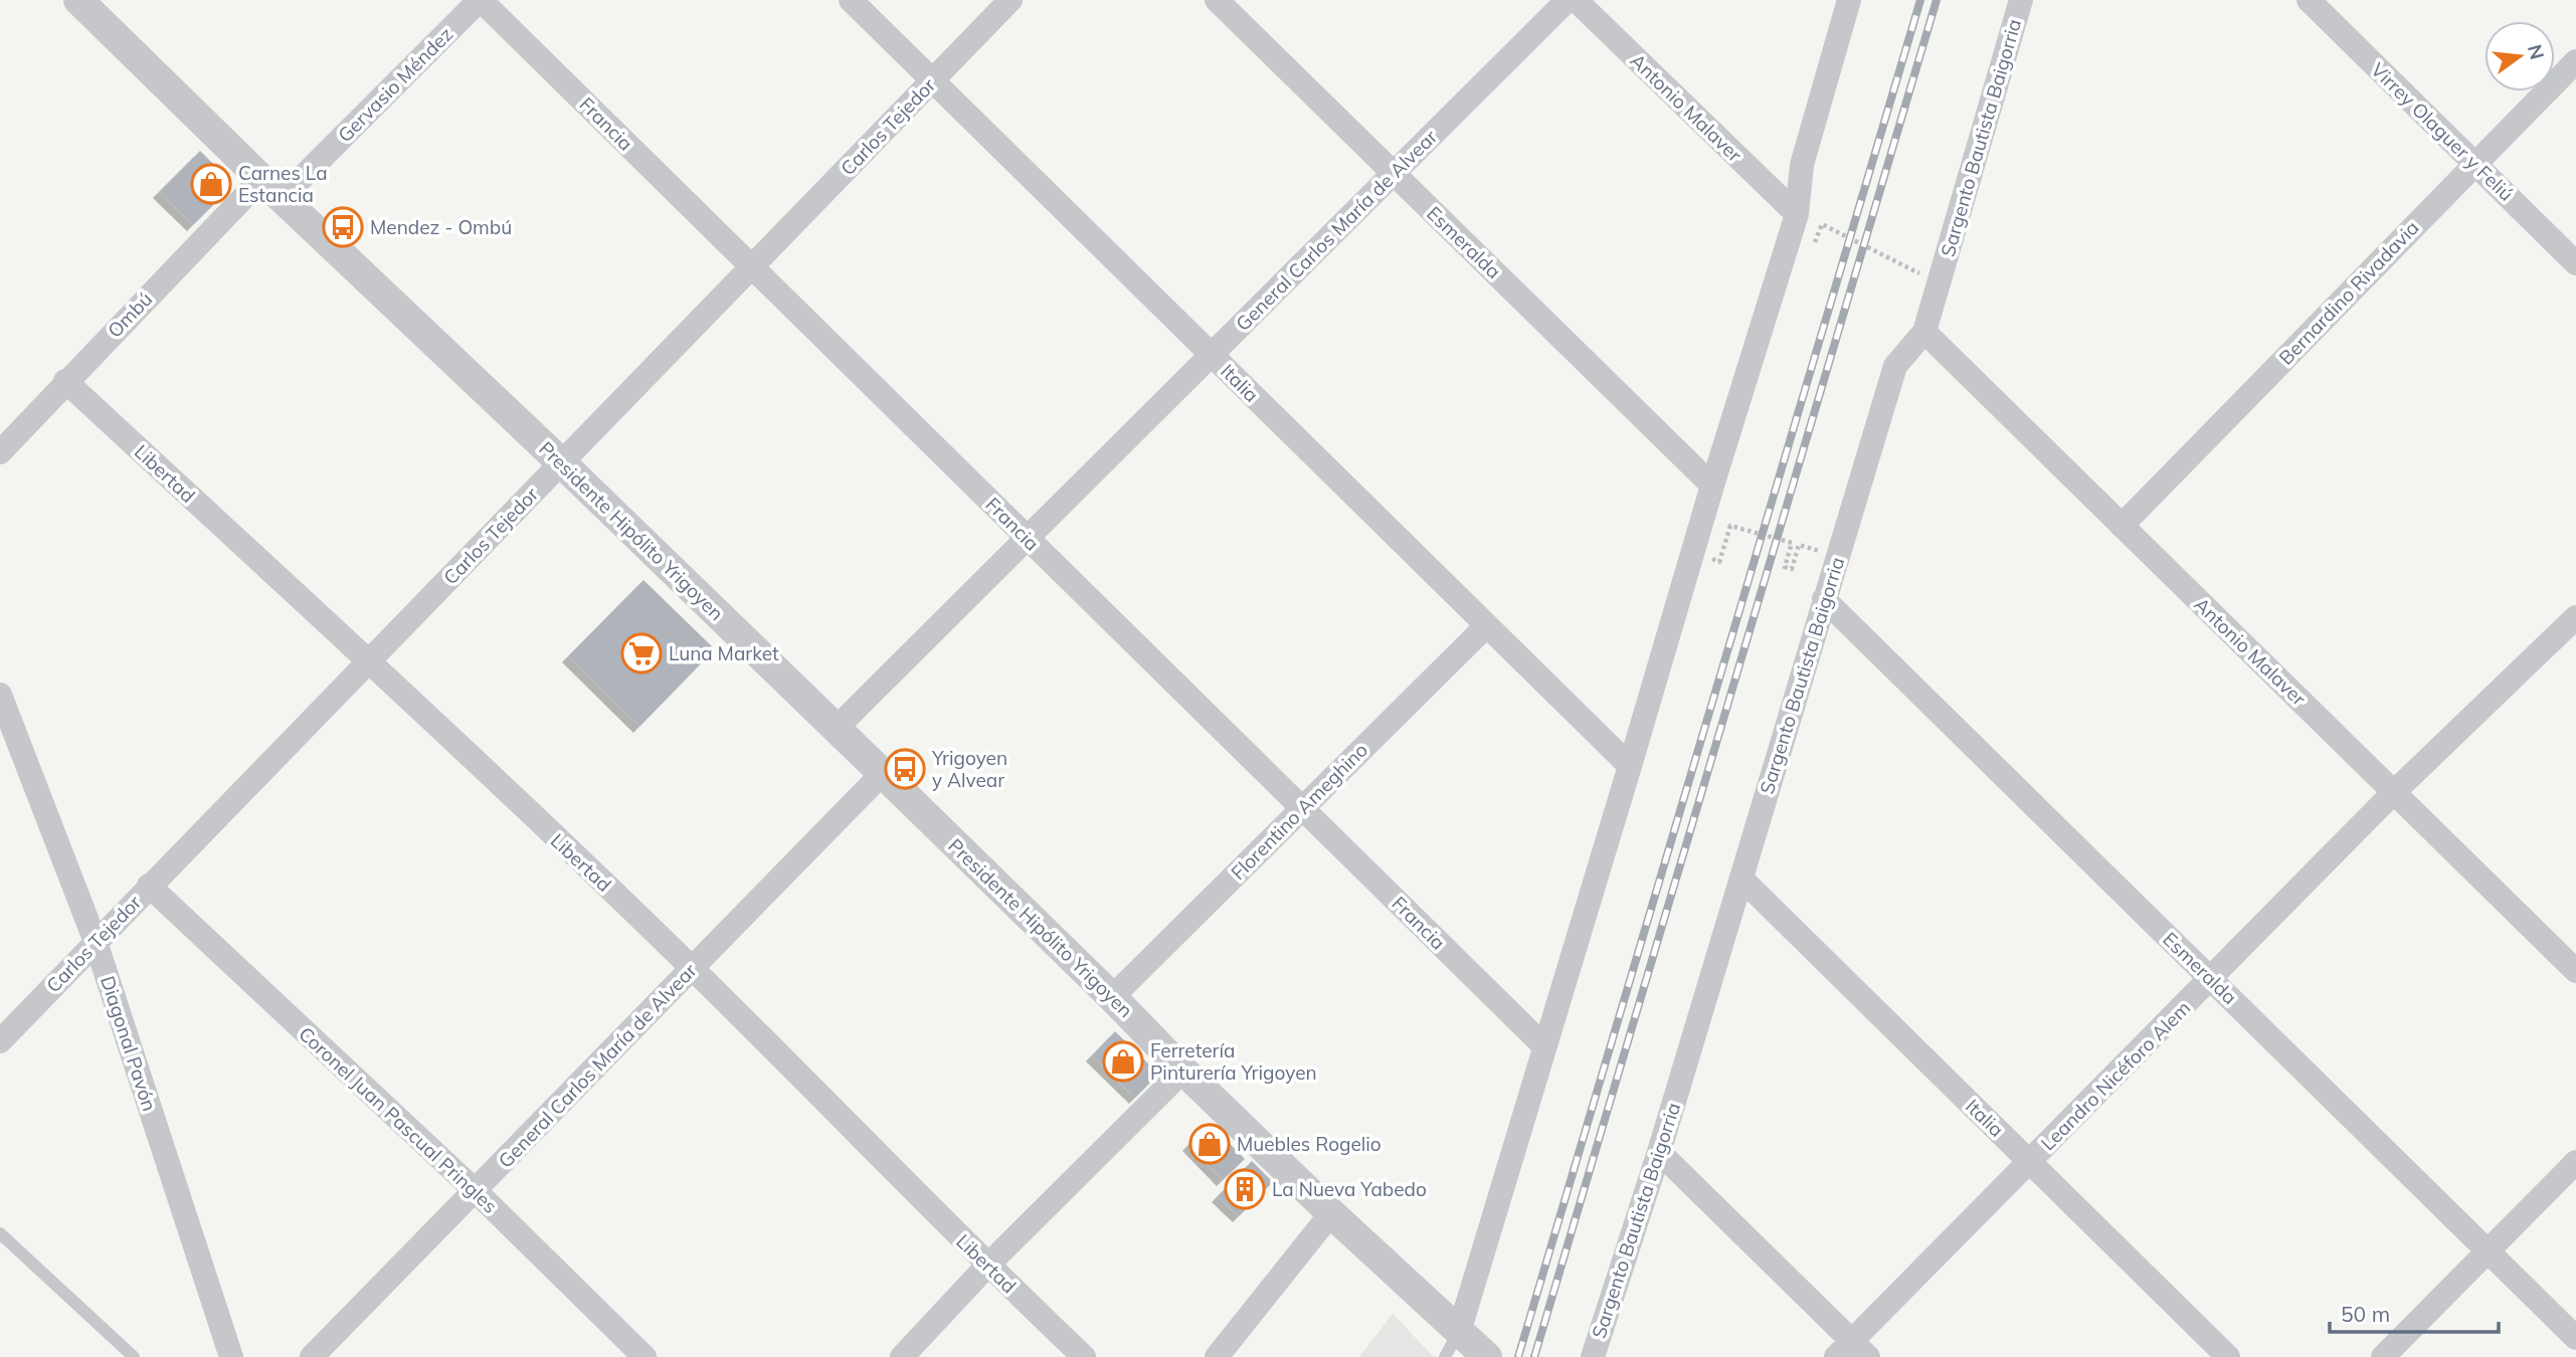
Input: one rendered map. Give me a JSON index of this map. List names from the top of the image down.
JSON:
{
  "streets": {
    "street": [
      "Gervasio Méndez",
      "Antonio Malaver",
      "Francia",
      "Carlos Tejedor",
      "Virrey Olaguer y Feliú",
      "Sargento Bautista Baigorria",
      "General Carlos María de Alvear",
      "Esmeralda",
      "Bernardino Rivadavia",
      "Ombú",
      "Italia",
      "Libertad",
      "Presidente Hipólito Yrigoyen",
      "Florentino Ameghino",
      "Diagonal Pavón",
      "Leandro Nicéforo Alem",
      "Coronel Juan Pascual Pringles"
    ]
  },
  "crossings": [
    ["Gervasio Méndez", "Francia"],
    ["Gervasio Méndez", "Ombú"],
    ["Gervasio Méndez", "Presidente Hipólito Yrigoyen"],
    ["Antonio Malaver", "Sargento Bautista Baigorria"],
    ["Antonio Malaver", "Bernardino Rivadavia"],
    ["Antonio Malaver", "Leandro Nicéforo Alem"],
    ["Francia", "Carlos Tejedor"],
    ["Francia", "General Carlos María de Alvear"],
    ["Francia", "Florentino Ameghino"],
    ["Carlos Tejedor", "Italia"],
    ["Carlos Tejedor", "Libertad"],
    ["Carlos Tejedor", "Presidente Hipólito Yrigoyen"],
    ["Carlos Tejedor", "Diagonal Pavón"],
    ["Carlos Tejedor", "Coronel Juan Pascual Pringles"],
    ["Virrey Olaguer y Feliú", "Bernardino Rivadavia"],
    ["Sargento Bautista Baigorria", "Esmeralda"],
    ["Sargento Bautista Baigorria", "Italia"],
    ["General Carlos María de Alvear", "Esmeralda"],
    ["General Carlos María de Alvear", "Italia"],
    ["General Carlos María de Alvear", "Libertad"],
    ["General Carlos María de Alvear", "Presidente Hipólito Yrigoyen"],
    ["General Carlos María de Alvear", "Coronel Juan Pascual Pringles"],
    ["Esmeralda", "Leandro Nicéforo Alem"],
    ["Ombú", "Libertad"],
    ["Ombú", "Presidente Hipólito Yrigoyen"],
    ["Italia", "Florentino Ameghino"],
    ["Italia", "Leandro Nicéforo Alem"],
    ["Presidente Hipólito Yrigoyen", "Florentino Ameghino"]
  ],
  "places": {
    "shop": ["Carnes La Estancia", "Ferretería Pinturería Yrigoyen", "Muebles Rogelio"],
    "bus stop": ["Mendez - Ombú", "Yrigoyen y Alvear"],
    "supermarket": ["Luna Market"],
    "building": ["La Nueva Yabedo"]
  },
  "scale_bar": "50 m",
  "north": "right"
}
